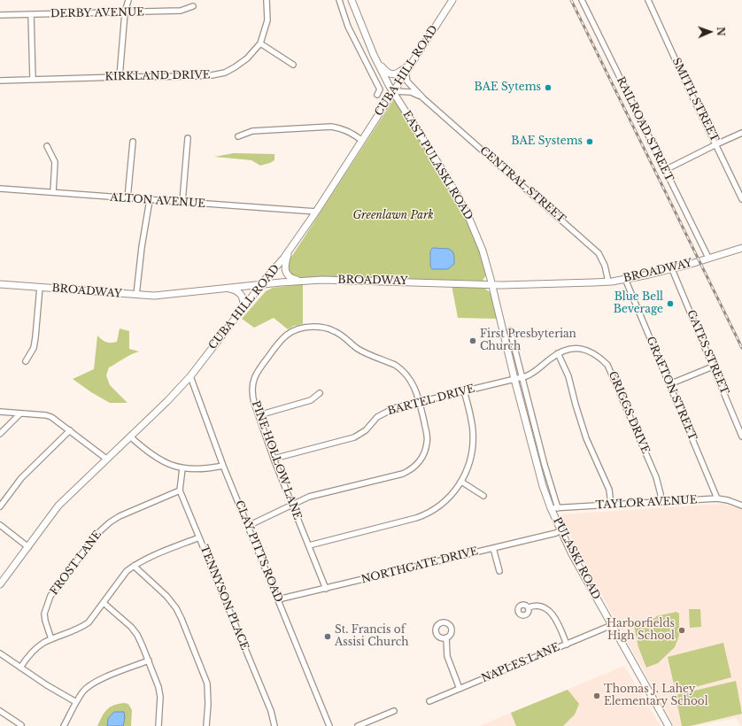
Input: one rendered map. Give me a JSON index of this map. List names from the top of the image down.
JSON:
{
  "streets": {
    "main road": [
      "CUBA HILL ROAD",
      "EAST PULASKI ROAD",
      "BROADWAY",
      "PULASKI ROAD"
    ],
    "street": [
      "DERBY AVENUE",
      "KIRKLAND DRIVE",
      "SMITH STREET",
      "RAILROAD STREET",
      "CENTRAL STREET",
      "ALTON AVENUE",
      "GATES STREET",
      "GRAFTON STREET",
      "BARTEL DRIVE",
      "GRIGGS DRIVE",
      "PINE HOLLOW LANE",
      "TAYLOR AVENUE",
      "CLAY PITTS ROAD",
      "FROST LANE",
      "NORTHGATE DRIVE",
      "TENNYSON PLACE",
      "NAPLES LANE"
    ]
  },
  "crossings": [
    ["CUBA HILL ROAD", "EAST PULASKI ROAD"],
    ["CUBA HILL ROAD", "CENTRAL STREET"],
    ["CUBA HILL ROAD", "ALTON AVENUE"],
    ["CUBA HILL ROAD", "BROADWAY"],
    ["CUBA HILL ROAD", "CLAY PITTS ROAD"],
    ["RAILROAD STREET", "BROADWAY"],
    ["EAST PULASKI ROAD", "CENTRAL STREET"],
    ["EAST PULASKI ROAD", "BROADWAY"],
    ["EAST PULASKI ROAD", "BARTEL DRIVE"],
    ["EAST PULASKI ROAD", "GRIGGS DRIVE"],
    ["EAST PULASKI ROAD", "PULASKI ROAD"],
    ["CENTRAL STREET", "BROADWAY"],
    ["BROADWAY", "GATES STREET"],
    ["BROADWAY", "GRAFTON STREET"],
    ["GRAFTON STREET", "TAYLOR AVENUE"],
    ["BARTEL DRIVE", "GRIGGS DRIVE"],
    ["BARTEL DRIVE", "PINE HOLLOW LANE"],
    ["BARTEL DRIVE", "PULASKI ROAD"],
    ["GRIGGS DRIVE", "TAYLOR AVENUE"],
    ["GRIGGS DRIVE", "PULASKI ROAD"],
    ["PINE HOLLOW LANE", "CLAY PITTS ROAD"],
    ["PINE HOLLOW LANE", "NORTHGATE DRIVE"],
    ["TAYLOR AVENUE", "PULASKI ROAD"],
    ["CLAY PITTS ROAD", "NORTHGATE DRIVE"],
    ["PULASKI ROAD", "NORTHGATE DRIVE"],
    ["PULASKI ROAD", "NAPLES LANE"],
    ["FROST LANE", "TENNYSON PLACE"]
  ],
  "parks": ["Greenlawn Park"],
  "places": [
    "BAE Sytems",
    "BAE Systems",
    "Blue Bell Beverage",
    "First Presbyterian Church",
    "Harborfields High School",
    "St. Francis of Assisi Church",
    "Thomas J. Lahey Elementary School"
  ],
  "north": "right"
}
